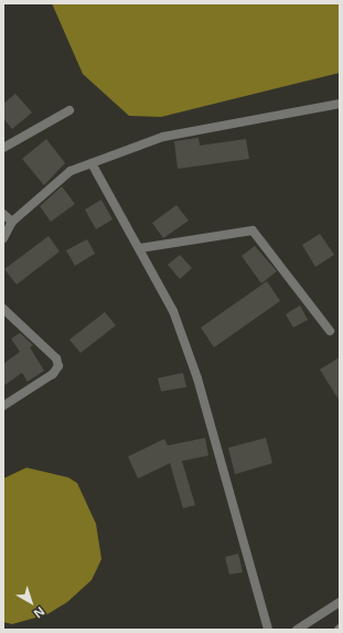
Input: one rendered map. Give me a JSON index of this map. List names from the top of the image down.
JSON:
{
  "north": "bottom right"
}
